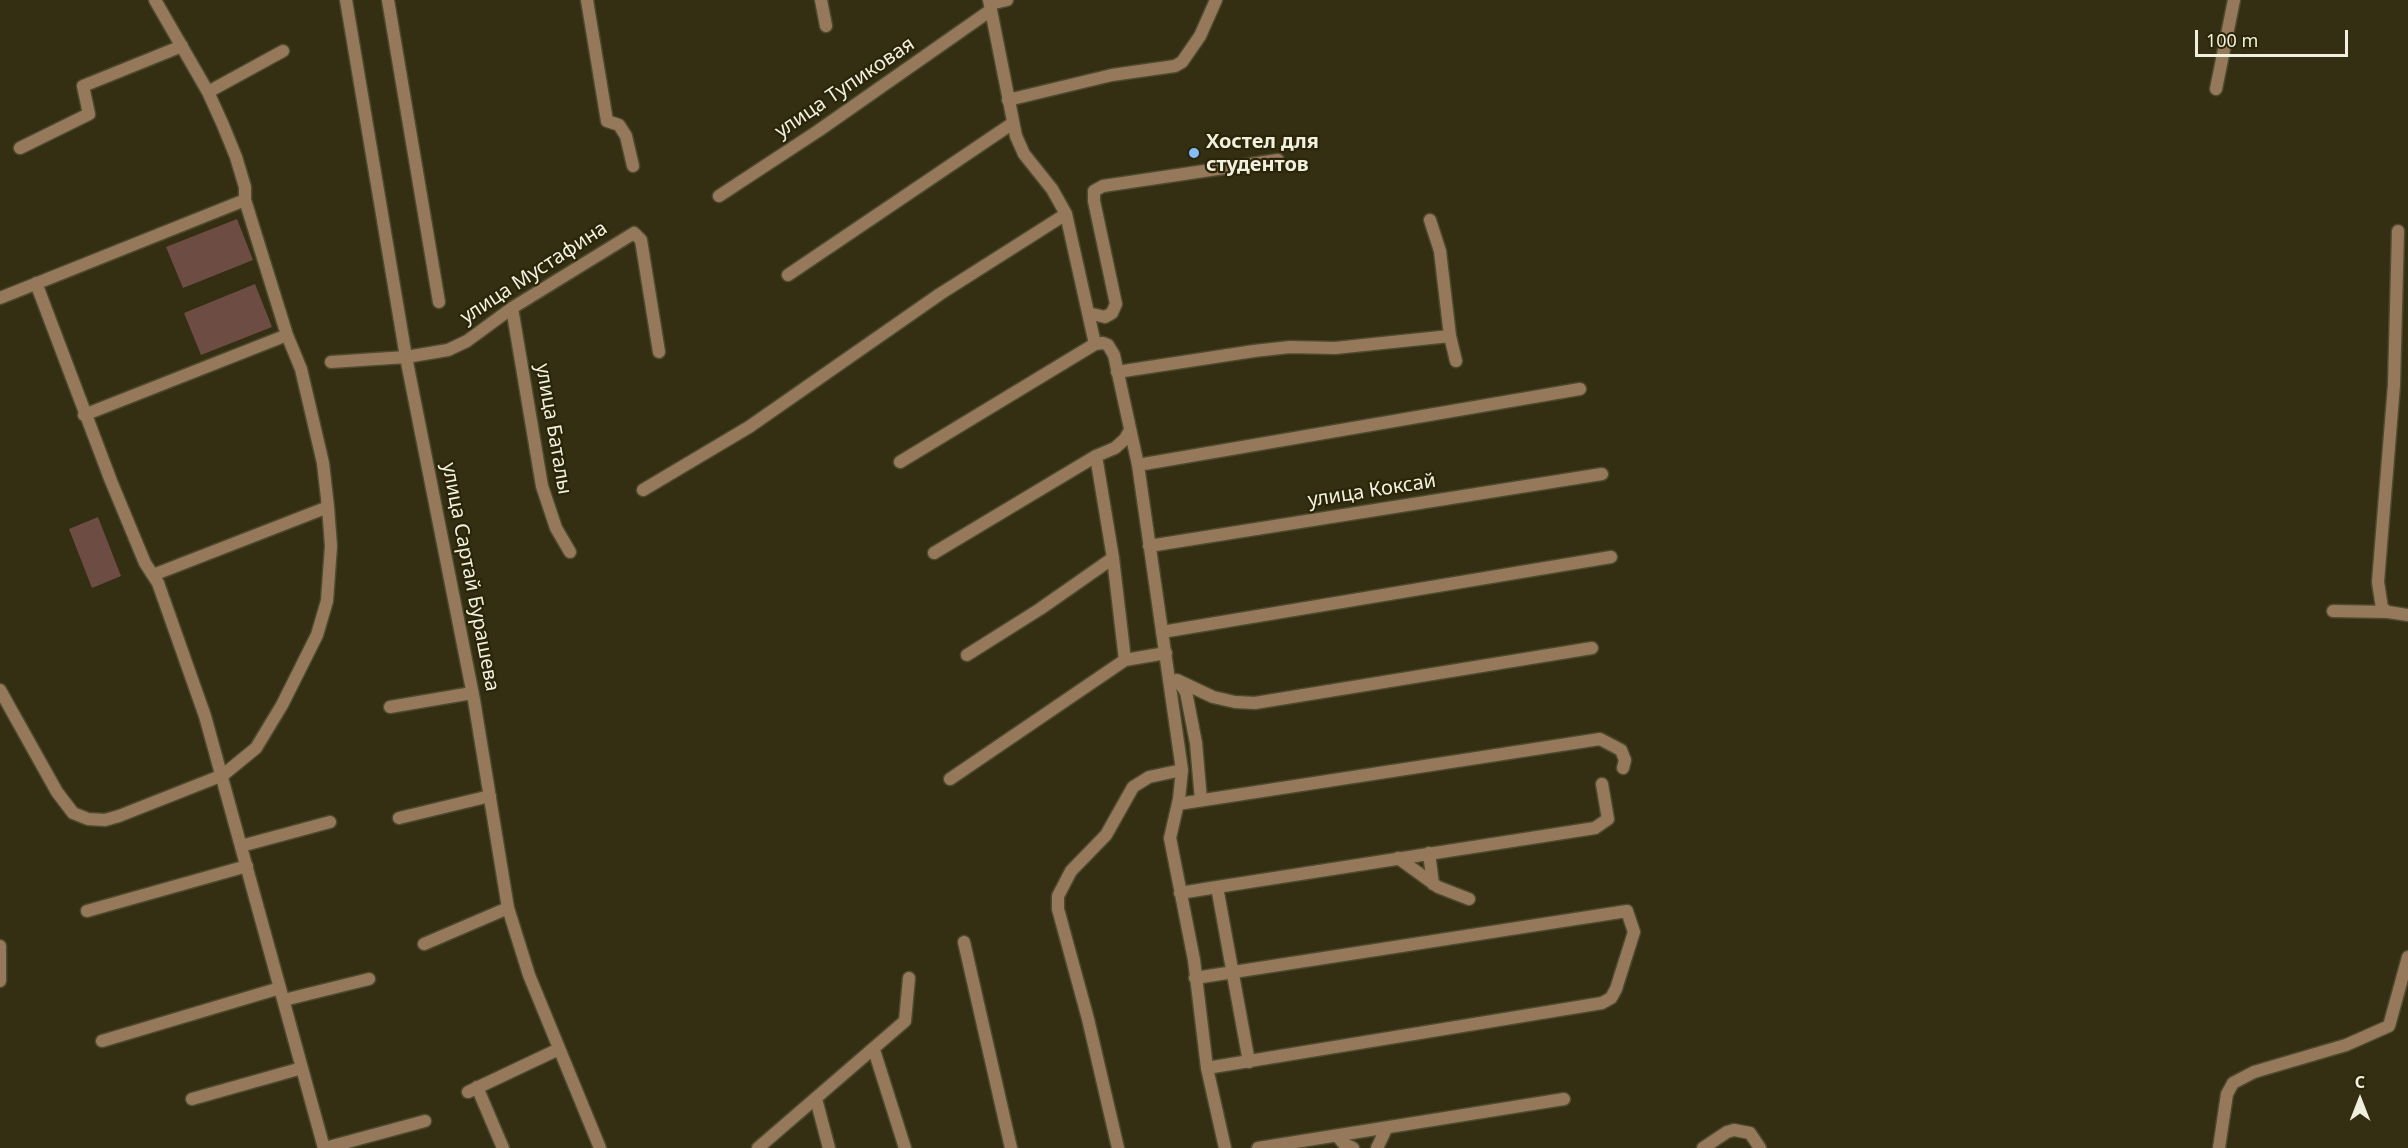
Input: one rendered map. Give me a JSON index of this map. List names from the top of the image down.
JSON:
{
  "streets": {
    "street": [
      "улица Тупиковая",
      "улица Мустафина",
      "улица Баталы",
      "улица Коксай",
      "улица Сартай Бурашева"
    ]
  },
  "crossings": [
    ["улица Мустафина", "улица Баталы"],
    ["улица Мустафина", "улица Сартай Бурашева"]
  ],
  "places": ["Хостел для студентов"],
  "scale_bar": "100 m",
  "north": "top"
}
